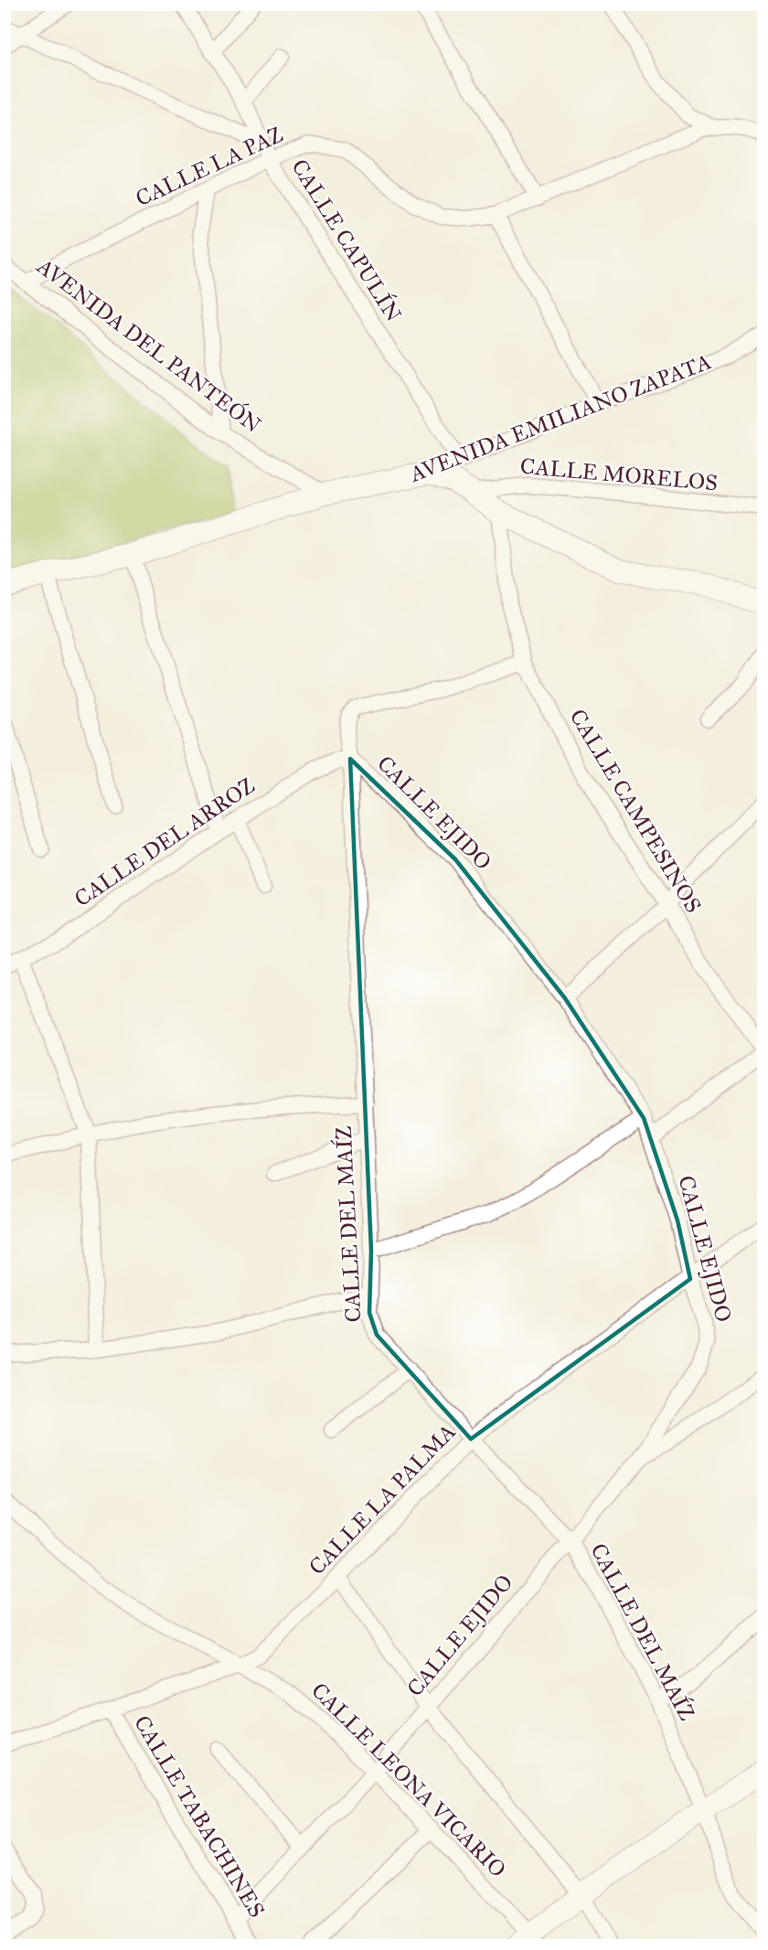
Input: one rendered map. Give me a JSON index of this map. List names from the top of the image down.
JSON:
{
  "streets": {
    "main road": ["AVENIDA EMILIANO ZAPATA"],
    "street": [
      "CALLE LA PAZ",
      "CALLE CAPULÍN",
      "AVENIDA DEL PANTEÓN",
      "CALLE MORELOS",
      "CALLE CAMPESINOS",
      "CALLE EJIDO",
      "CALLE DEL ARROZ",
      "CALLE DEL MAÍZ",
      "CALLE LA PALMA",
      "CALLE LEONA VICARIO",
      "CALLE TABACHINES"
    ]
  },
  "crossings": [
    ["CALLE LA PAZ", "CALLE CAPULÍN"],
    ["CALLE LA PAZ", "AVENIDA DEL PANTEÓN"],
    ["CALLE CAPULÍN", "AVENIDA EMILIANO ZAPATA"],
    ["AVENIDA DEL PANTEÓN", "AVENIDA EMILIANO ZAPATA"],
    ["CALLE CAMPESINOS", "CALLE DEL MAÍZ"],
    ["CALLE EJIDO", "CALLE DEL ARROZ"],
    ["CALLE EJIDO", "CALLE DEL MAÍZ"],
    ["CALLE EJIDO", "CALLE LA PALMA"],
    ["CALLE EJIDO", "CALLE LEONA VICARIO"],
    ["CALLE EJIDO", "CALLE TABACHINES"],
    ["CALLE DEL ARROZ", "CALLE DEL MAÍZ"],
    ["CALLE DEL MAÍZ", "CALLE LA PALMA"],
    ["CALLE LA PALMA", "CALLE LEONA VICARIO"],
    ["CALLE LA PALMA", "CALLE TABACHINES"]
  ]
}
